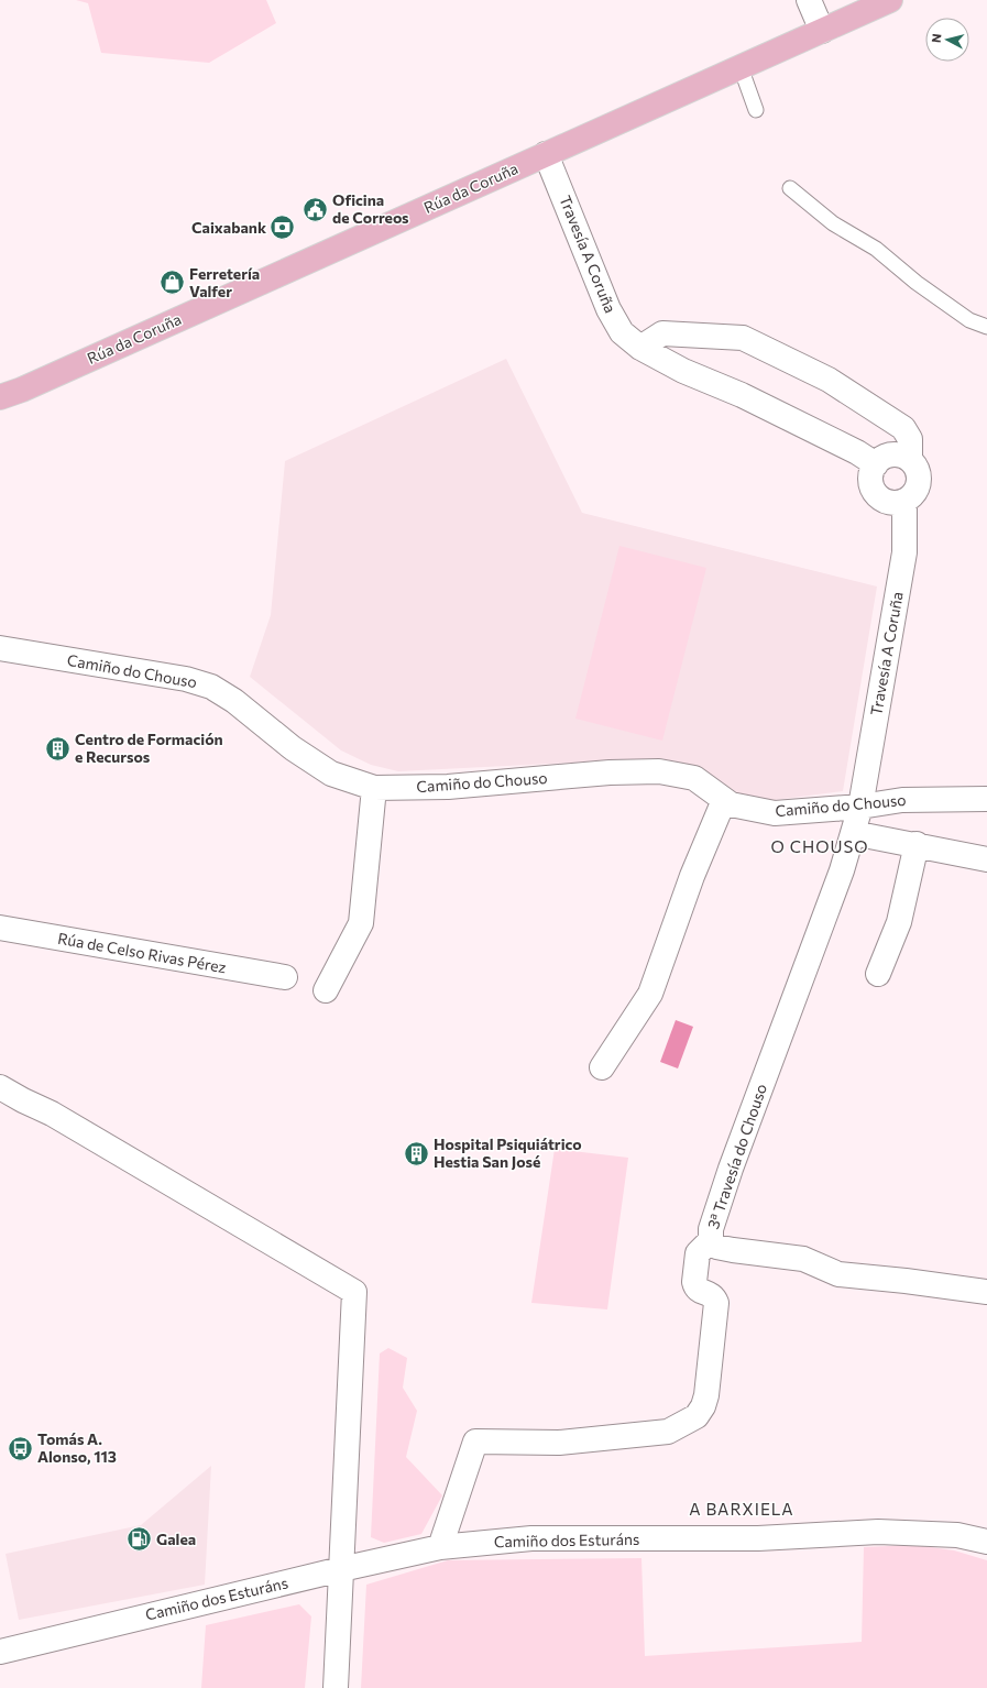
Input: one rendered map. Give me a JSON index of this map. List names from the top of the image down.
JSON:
{
  "streets": {
    "main road": ["Rúa da Coruña"],
    "street": [
      "Travesía A Coruña",
      "Camiño do Chouso",
      "Rúa de Celso Rivas Pérez",
      "3ª Travesía do Chouso",
      "Camiño dos Esturáns"
    ]
  },
  "crossings": [
    ["Rúa da Coruña", "Travesía A Coruña"],
    ["Travesía A Coruña", "Camiño do Chouso"],
    ["Travesía A Coruña", "3ª Travesía do Chouso"],
    ["Camiño do Chouso", "3ª Travesía do Chouso"]
  ],
  "districts": ["O CHOUSO", "A BARXIELA"],
  "places": {
    "public building": ["Oficina de Correos"],
    "bank": ["Caixabank"],
    "shop": ["Ferretería Valfer"],
    "building": ["Centro de Formación e Recursos", "Hospital Psiquiátrico Hestia San José"],
    "bus stop": ["Tomás A. Alonso, 113"],
    "fuel station": ["Galea"]
  },
  "north": "left"
}
